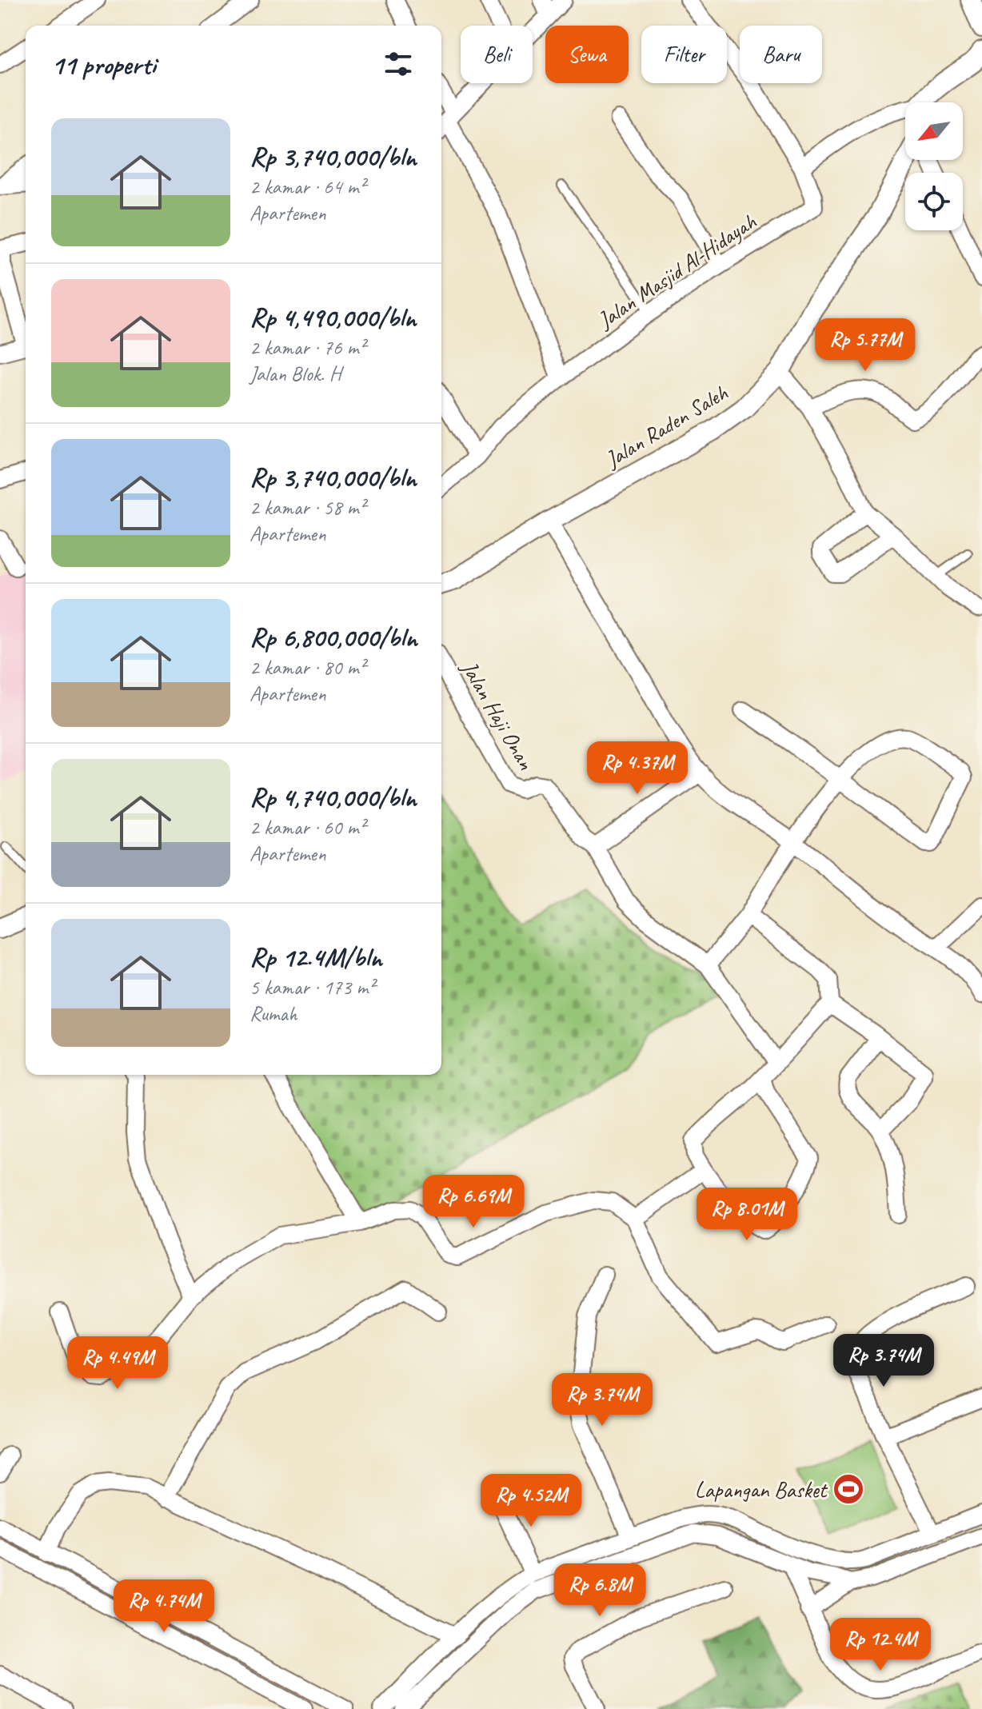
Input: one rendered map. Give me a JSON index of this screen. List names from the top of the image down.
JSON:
{
  "streets": {
    "street": ["Jalan Masjid Al-Hidayah", "Jalan Raden Saleh", "Jalan Haji Onan"]
  },
  "places": {
    "sports": ["Lapangan Basket"]
  },
  "north": "bottom left",
  "page": {
    "chip": [
      "Beli",
      "Sewa",
      "Filter",
      "Baru"
    ],
    "heading": "11 properti",
    "list": [
      {
        "name": "Rp 3,740,000/bln",
        "note": "2 kamar · 64 m² · Apartemen"
      },
      {
        "name": "Rp 4,490,000/bln",
        "note": "2 kamar · 76 m² · Jalan Blok. H"
      },
      {
        "name": "Rp 3,740,000/bln",
        "note": "2 kamar · 58 m² · Apartemen"
      },
      {
        "name": "Rp 6,800,000/bln",
        "note": "2 kamar · 80 m² · Apartemen"
      },
      {
        "name": "Rp 4,740,000/bln",
        "note": "2 kamar · 60 m² · Apartemen"
      },
      {
        "name": "Rp 12.4M/bln",
        "note": "5 kamar · 173 m² · Rumah"
      }
    ],
    "price": [
      "Rp 5.77M",
      "Rp 4.37M",
      "Rp 6.69M",
      "Rp 8.01M",
      "Rp 3.74M",
      "Rp 4.49M",
      "Rp 3.74M",
      "Rp 4.52M",
      "Rp 6.8M",
      "Rp 4.74M",
      "Rp 12.4M"
    ]
  }
}
